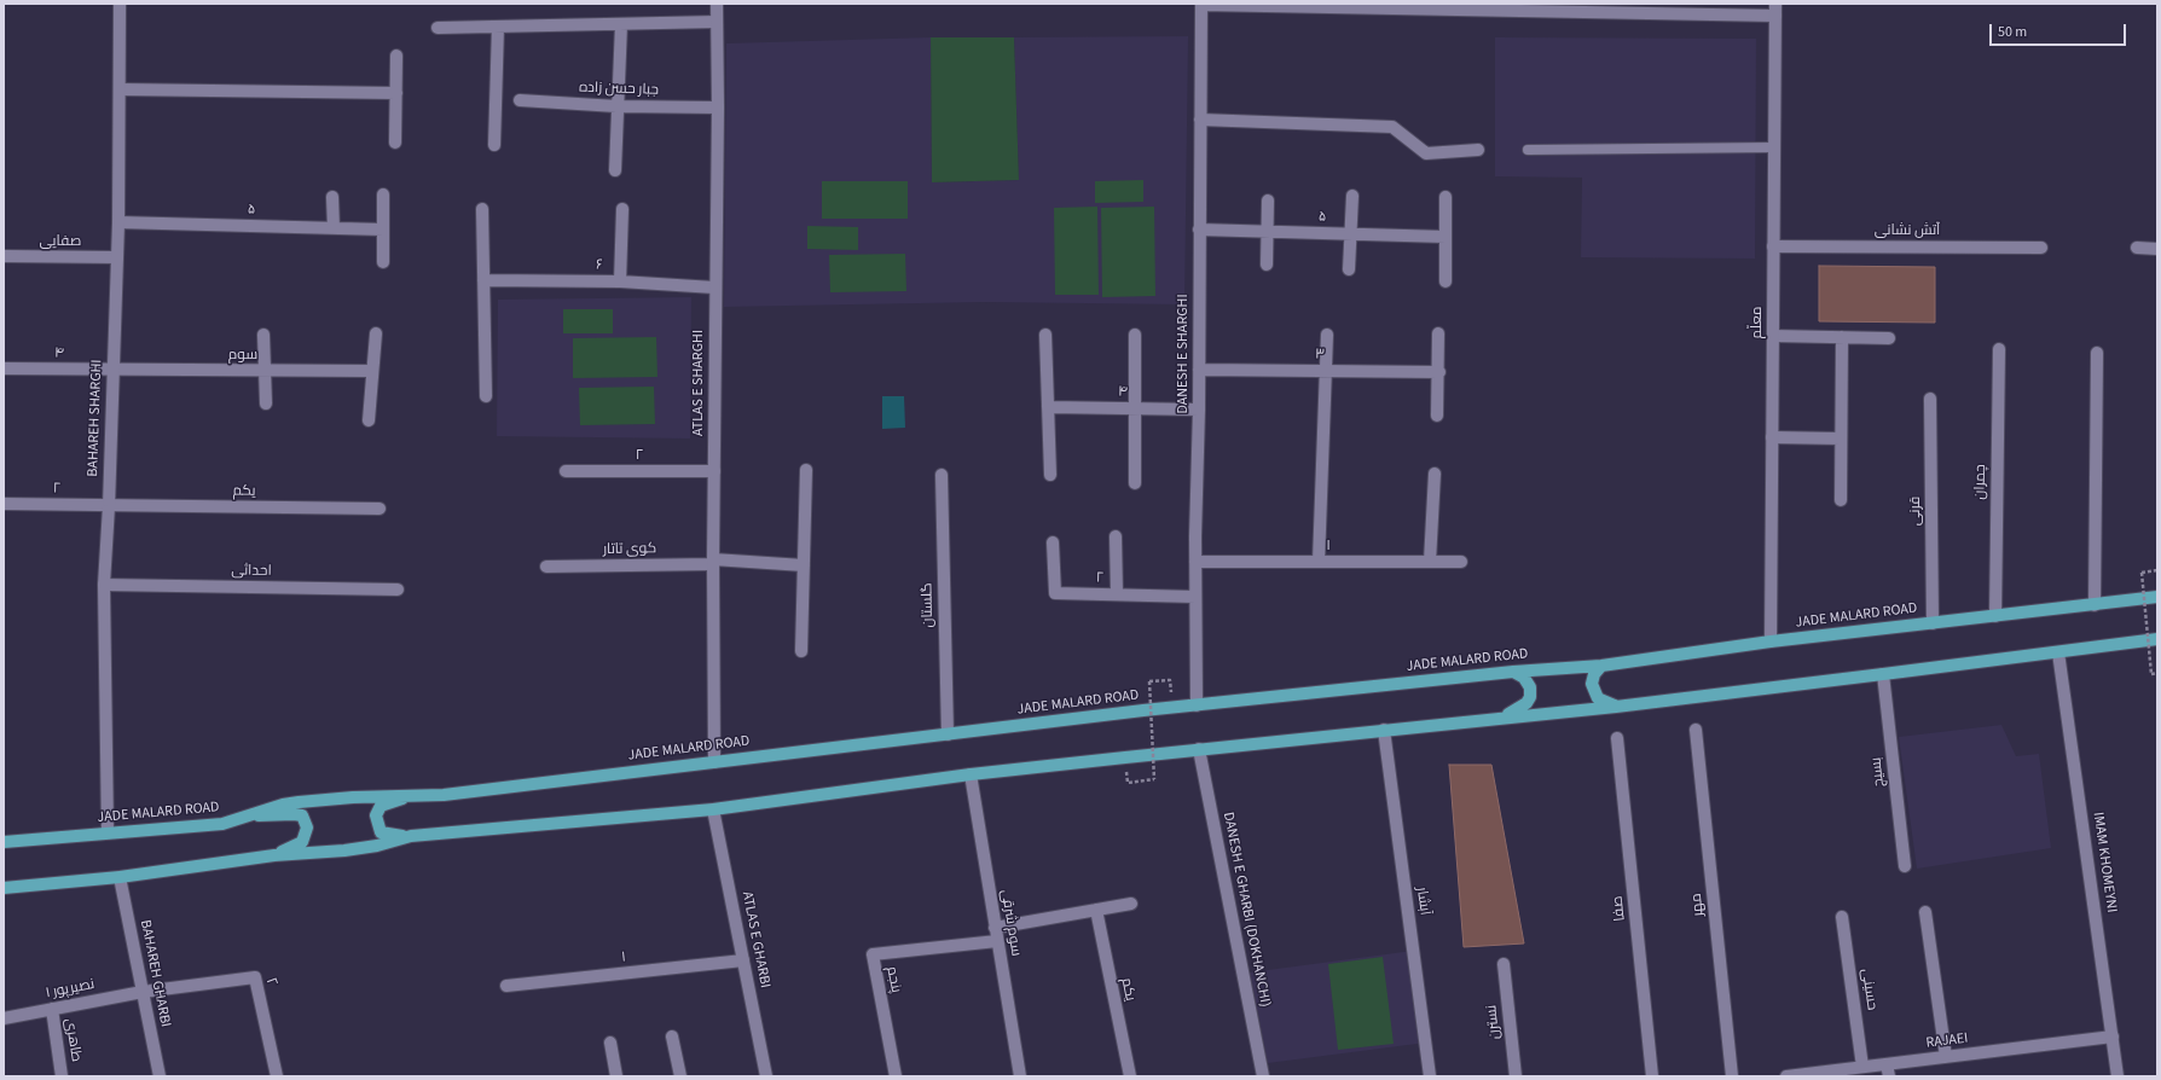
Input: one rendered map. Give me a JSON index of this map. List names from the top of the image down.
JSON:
{
  "streets": {
    "main road": ["JADE MALARD ROAD"],
    "street": [
      "جبار حسن زاده",
      "۵",
      "آتش نشانی",
      "صفایی",
      "۶",
      "معلّم",
      "۴",
      "DANESH E SHARGHI",
      "سوم",
      "۳",
      "ATLAS E SHARGHI",
      "BAHAREH SHARGHI",
      "۲",
      "چمران",
      "یکم",
      "قرنی",
      "۱",
      "کوی تاتار",
      "احداثی",
      "گلستان",
      "بسیج",
      "IMAM KHOMEYNI",
      "آبشار",
      "مهر",
      "صفا",
      "DANESH E GHARBI (DOKHANCHI)",
      "سوم شرقی",
      "ATLAS E GHARBI",
      "BAHAREH GHARBI",
      "پنجم",
      "نصیرپور ۱",
      "حسینی",
      "نسترن",
      "طاهری",
      "RAJAEI"
    ]
  },
  "crossings": [
    ["جبار حسن زاده", "ATLAS E SHARGHI"],
    ["۵", "DANESH E SHARGHI"],
    ["۵", "BAHAREH SHARGHI"],
    ["آتش نشانی", "معلّم"],
    ["صفایی", "BAHAREH SHARGHI"],
    ["۶", "ATLAS E SHARGHI"],
    ["معلّم", "JADE MALARD ROAD"],
    ["۴", "DANESH E SHARGHI"],
    ["۴", "سوم"],
    ["۴", "BAHAREH SHARGHI"],
    ["DANESH E SHARGHI", "۳"],
    ["DANESH E SHARGHI", "۲"],
    ["DANESH E SHARGHI", "۱"],
    ["DANESH E SHARGHI", "JADE MALARD ROAD"],
    ["سوم", "BAHAREH SHARGHI"],
    ["ATLAS E SHARGHI", "۲"],
    ["ATLAS E SHARGHI", "کوی تاتار"],
    ["ATLAS E SHARGHI", "JADE MALARD ROAD"],
    ["BAHAREH SHARGHI", "۲"],
    ["BAHAREH SHARGHI", "یکم"],
    ["BAHAREH SHARGHI", "احداثی"],
    ["BAHAREH SHARGHI", "JADE MALARD ROAD"],
    ["۲", "یکم"],
    ["۲", "BAHAREH GHARBI"],
    ["۲", "نصیرپور ۱"],
    ["چمران", "JADE MALARD ROAD"],
    ["قرنی", "JADE MALARD ROAD"],
    ["۱", "ATLAS E GHARBI"],
    ["گلستان", "JADE MALARD ROAD"],
    ["IMAM KHOMEYNI", "RAJAEI"],
    ["سوم شرقی", "پنجم"],
    ["BAHAREH GHARBI", "نصیرپور ۱"],
    ["نصیرپور ۱", "طاهری"],
    ["حسینی", "RAJAEI"]
  ],
  "scale_bar": "50 m"
}
